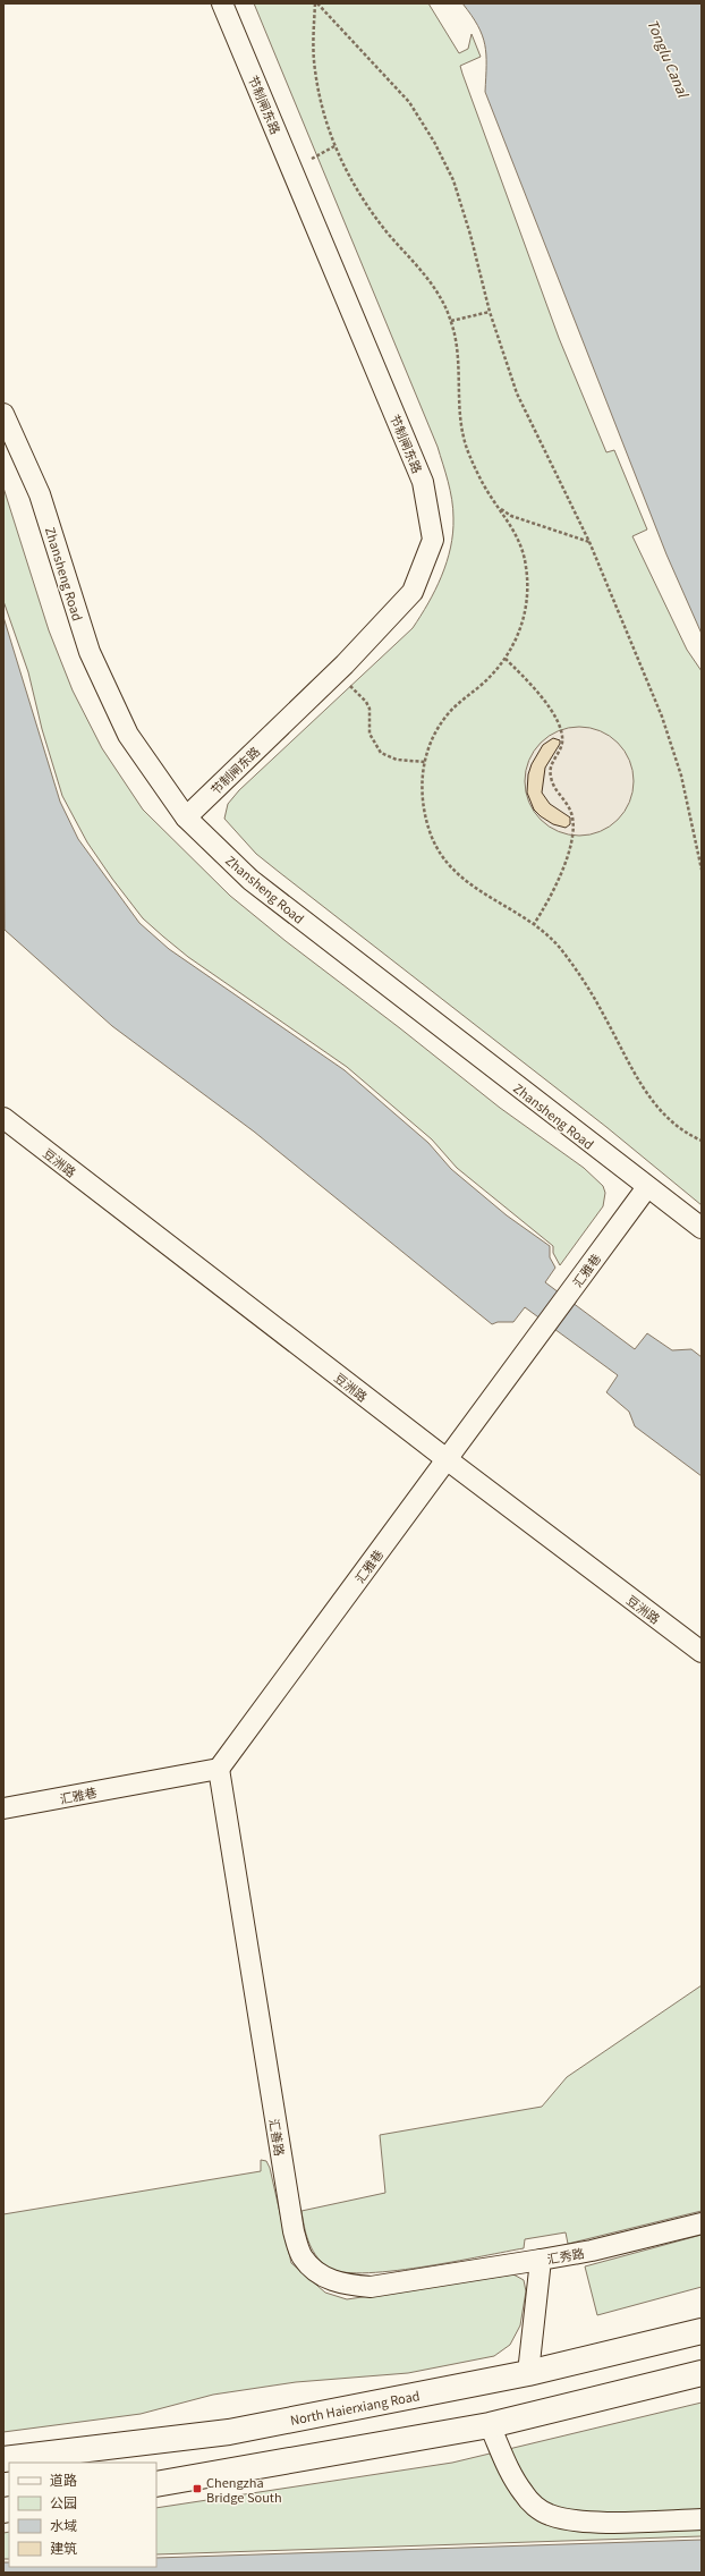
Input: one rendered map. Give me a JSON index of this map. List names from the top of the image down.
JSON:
{
  "streets": {
    "main road": ["North Haierxiang Road"],
    "street": [
      "节制闸东路",
      "Zhansheng Road",
      "豆洲路",
      "汇雅巷",
      "汇善路",
      "汇秀路"
    ]
  },
  "crossings": [
    ["节制闸东路", "Zhansheng Road"],
    ["Zhansheng Road", "汇雅巷"],
    ["豆洲路", "汇雅巷"],
    ["汇雅巷", "汇善路"],
    ["汇善路", "汇秀路"],
    ["汇秀路", "North Haierxiang Road"]
  ],
  "water": ["Tonglu Canal"],
  "places": {
    "transit": ["Chengzha Bridge South"]
  },
  "legend": [
    "道路",
    "公园",
    "水域",
    "建筑"
  ]
}
